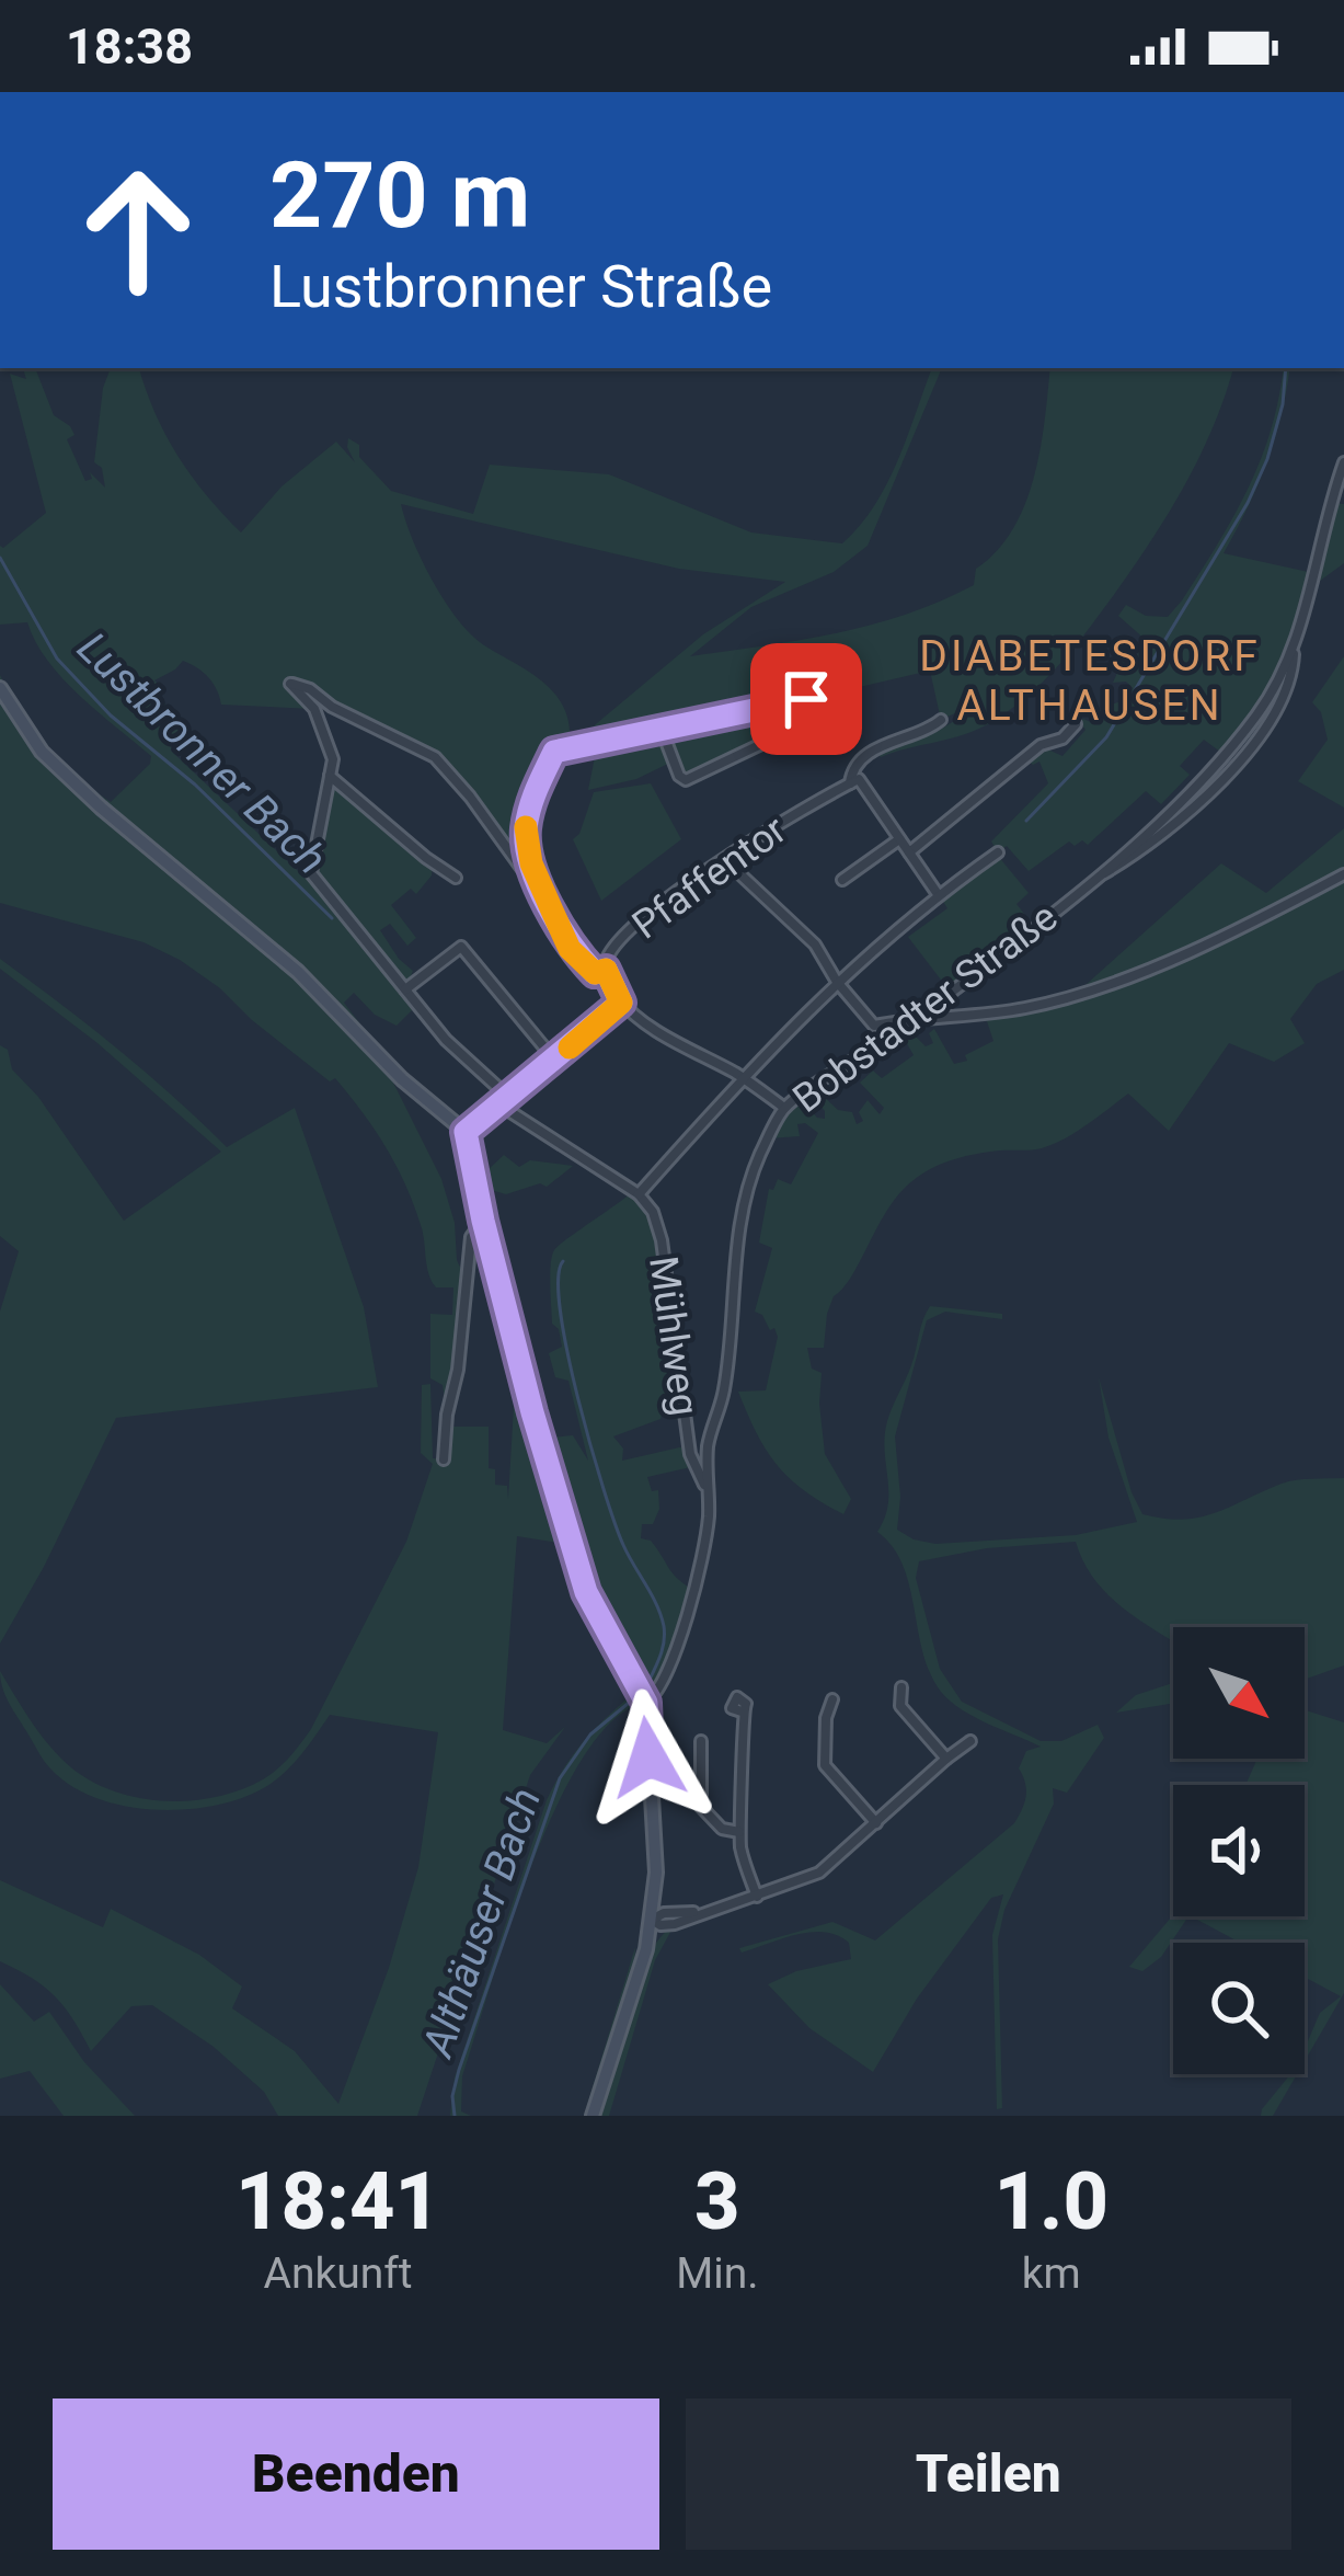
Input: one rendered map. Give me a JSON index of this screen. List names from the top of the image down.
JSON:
{
  "streets": {
    "street": ["Pfaffentor", "Bobstadter Straße", "Mühlweg"]
  },
  "crossings": [
    ["Bobstadter Straße", "Mühlweg"]
  ],
  "districts": ["DIABETESDORF ALTHAUSEN"],
  "water": ["Lustbronner Bach", "Althäuser Bach"],
  "north": "bottom right",
  "page": {
    "status": "18:38",
    "turn": ["270 m", "Lustbronner Straße"],
    "eta": [
      "18:41",
      "Ankunft",
      "3",
      "Min.",
      "1.0",
      "km"
    ],
    "buttons": ["Beenden", "Teilen"]
  }
}
